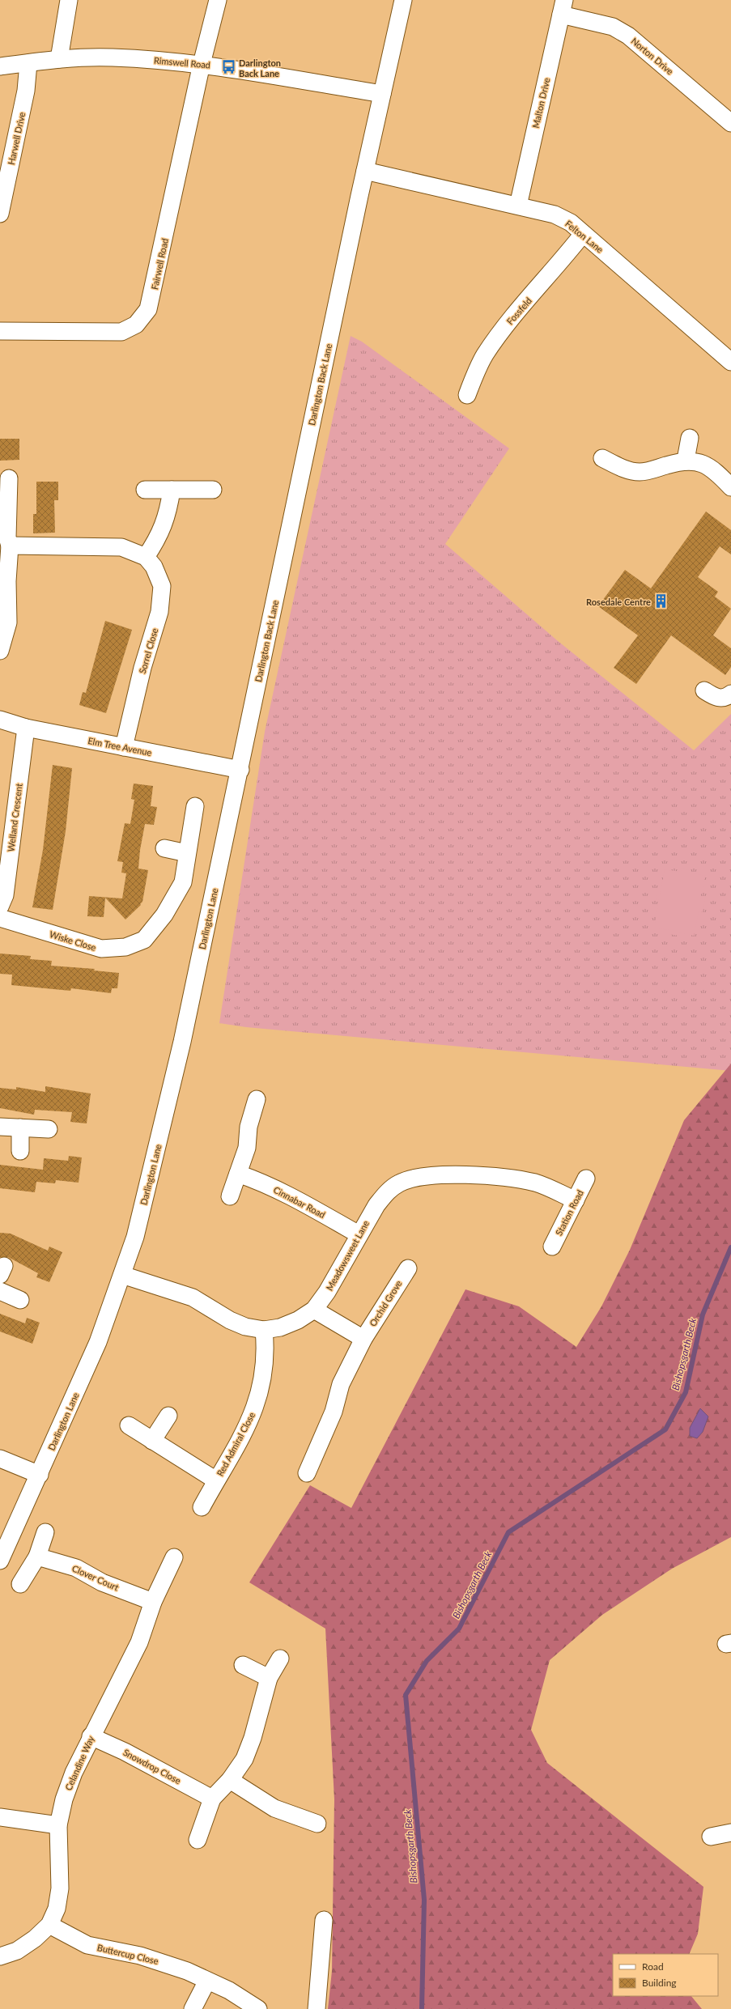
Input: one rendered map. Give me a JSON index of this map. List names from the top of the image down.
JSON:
{
  "streets": {
    "street": [
      "Norton Drive",
      "Rimswell Road",
      "Malton Drive",
      "Harwell Drive",
      "Felton Lane",
      "Fairwell Road",
      "Fossfeld",
      "Darlington Back Lane",
      "Sorrel Close",
      "Elm Tree Avenue",
      "Welland Crescent",
      "Darlington Lane",
      "Wiske Close",
      "Cinnabar Road",
      "Station Road",
      "Meadowsweet Lane",
      "Orchid Grove",
      "Red Admiral Close",
      "Clover Court",
      "Celandine Way",
      "Snowdrop Close",
      "Buttercup Close"
    ]
  },
  "crossings": [
    ["Norton Drive", "Malton Drive"],
    ["Rimswell Road", "Harwell Drive"],
    ["Rimswell Road", "Fairwell Road"],
    ["Rimswell Road", "Darlington Back Lane"],
    ["Malton Drive", "Felton Lane"],
    ["Felton Lane", "Fossfeld"],
    ["Felton Lane", "Darlington Back Lane"],
    ["Darlington Back Lane", "Elm Tree Avenue"],
    ["Darlington Back Lane", "Darlington Lane"],
    ["Sorrel Close", "Elm Tree Avenue"],
    ["Elm Tree Avenue", "Welland Crescent"],
    ["Elm Tree Avenue", "Darlington Lane"],
    ["Darlington Lane", "Meadowsweet Lane"],
    ["Cinnabar Road", "Meadowsweet Lane"],
    ["Station Road", "Meadowsweet Lane"],
    ["Meadowsweet Lane", "Red Admiral Close"],
    ["Clover Court", "Celandine Way"],
    ["Celandine Way", "Snowdrop Close"],
    ["Celandine Way", "Buttercup Close"]
  ],
  "water": ["Bishopsgarth Beck"],
  "places": {
    "bus stop": ["Darlington Back Lane"],
    "building": ["Rosedale Centre"]
  },
  "legend": ["Road", "Building"]
}
